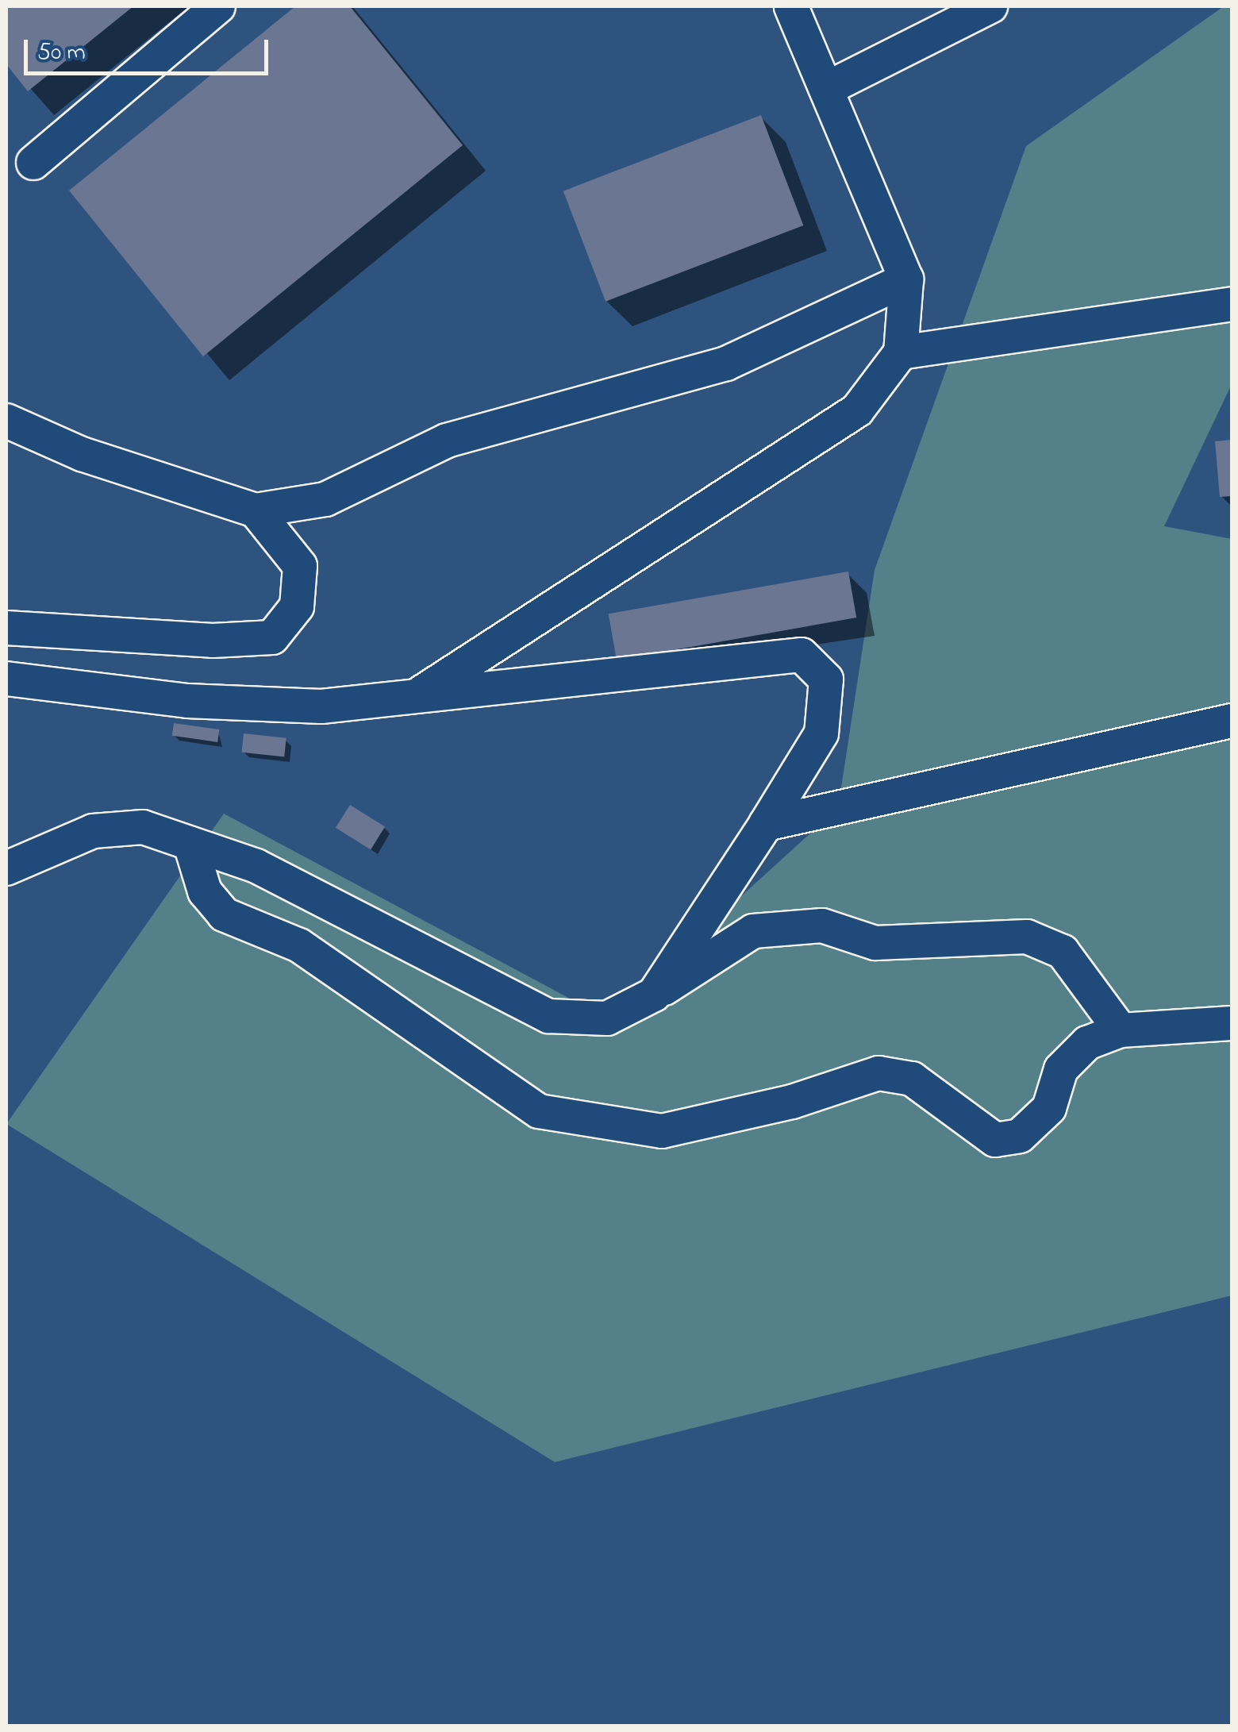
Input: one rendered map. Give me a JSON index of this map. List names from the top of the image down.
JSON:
{
  "scale_bar": "50 m"
}
